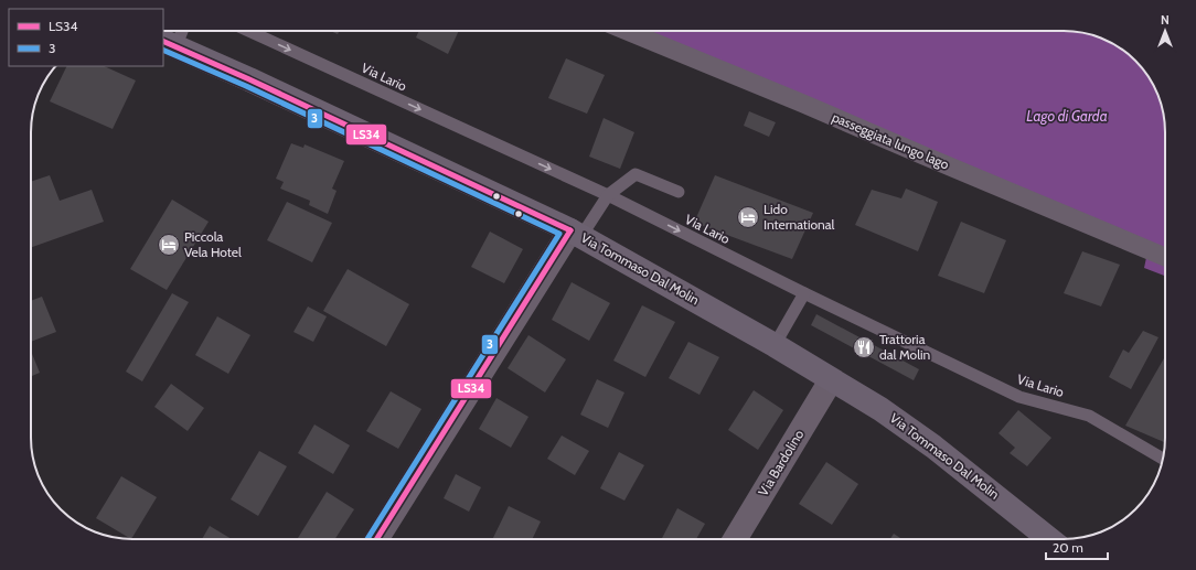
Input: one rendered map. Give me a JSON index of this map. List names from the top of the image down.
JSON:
{
  "streets": {
    "main road": ["Via Tommaso Dal Molin"],
    "street": ["passeggiata lungo lago", "Via Bardolino"],
    "lane": ["Via Lario"]
  },
  "crossings": [
    ["Via Tommaso Dal Molin", "Via Bardolino"]
  ],
  "one_way": ["Via Lario"],
  "water": ["Lago di Garda"],
  "places": {
    "hotel": ["Lido International", "Piccola Vela Hotel"],
    "restaurant": ["Trattoria dal Molin"]
  },
  "lines": ["transit line LS34", "transit line 3"],
  "legend": ["LS34", "3"],
  "scale_bar": "20 m",
  "north": "top"
}
